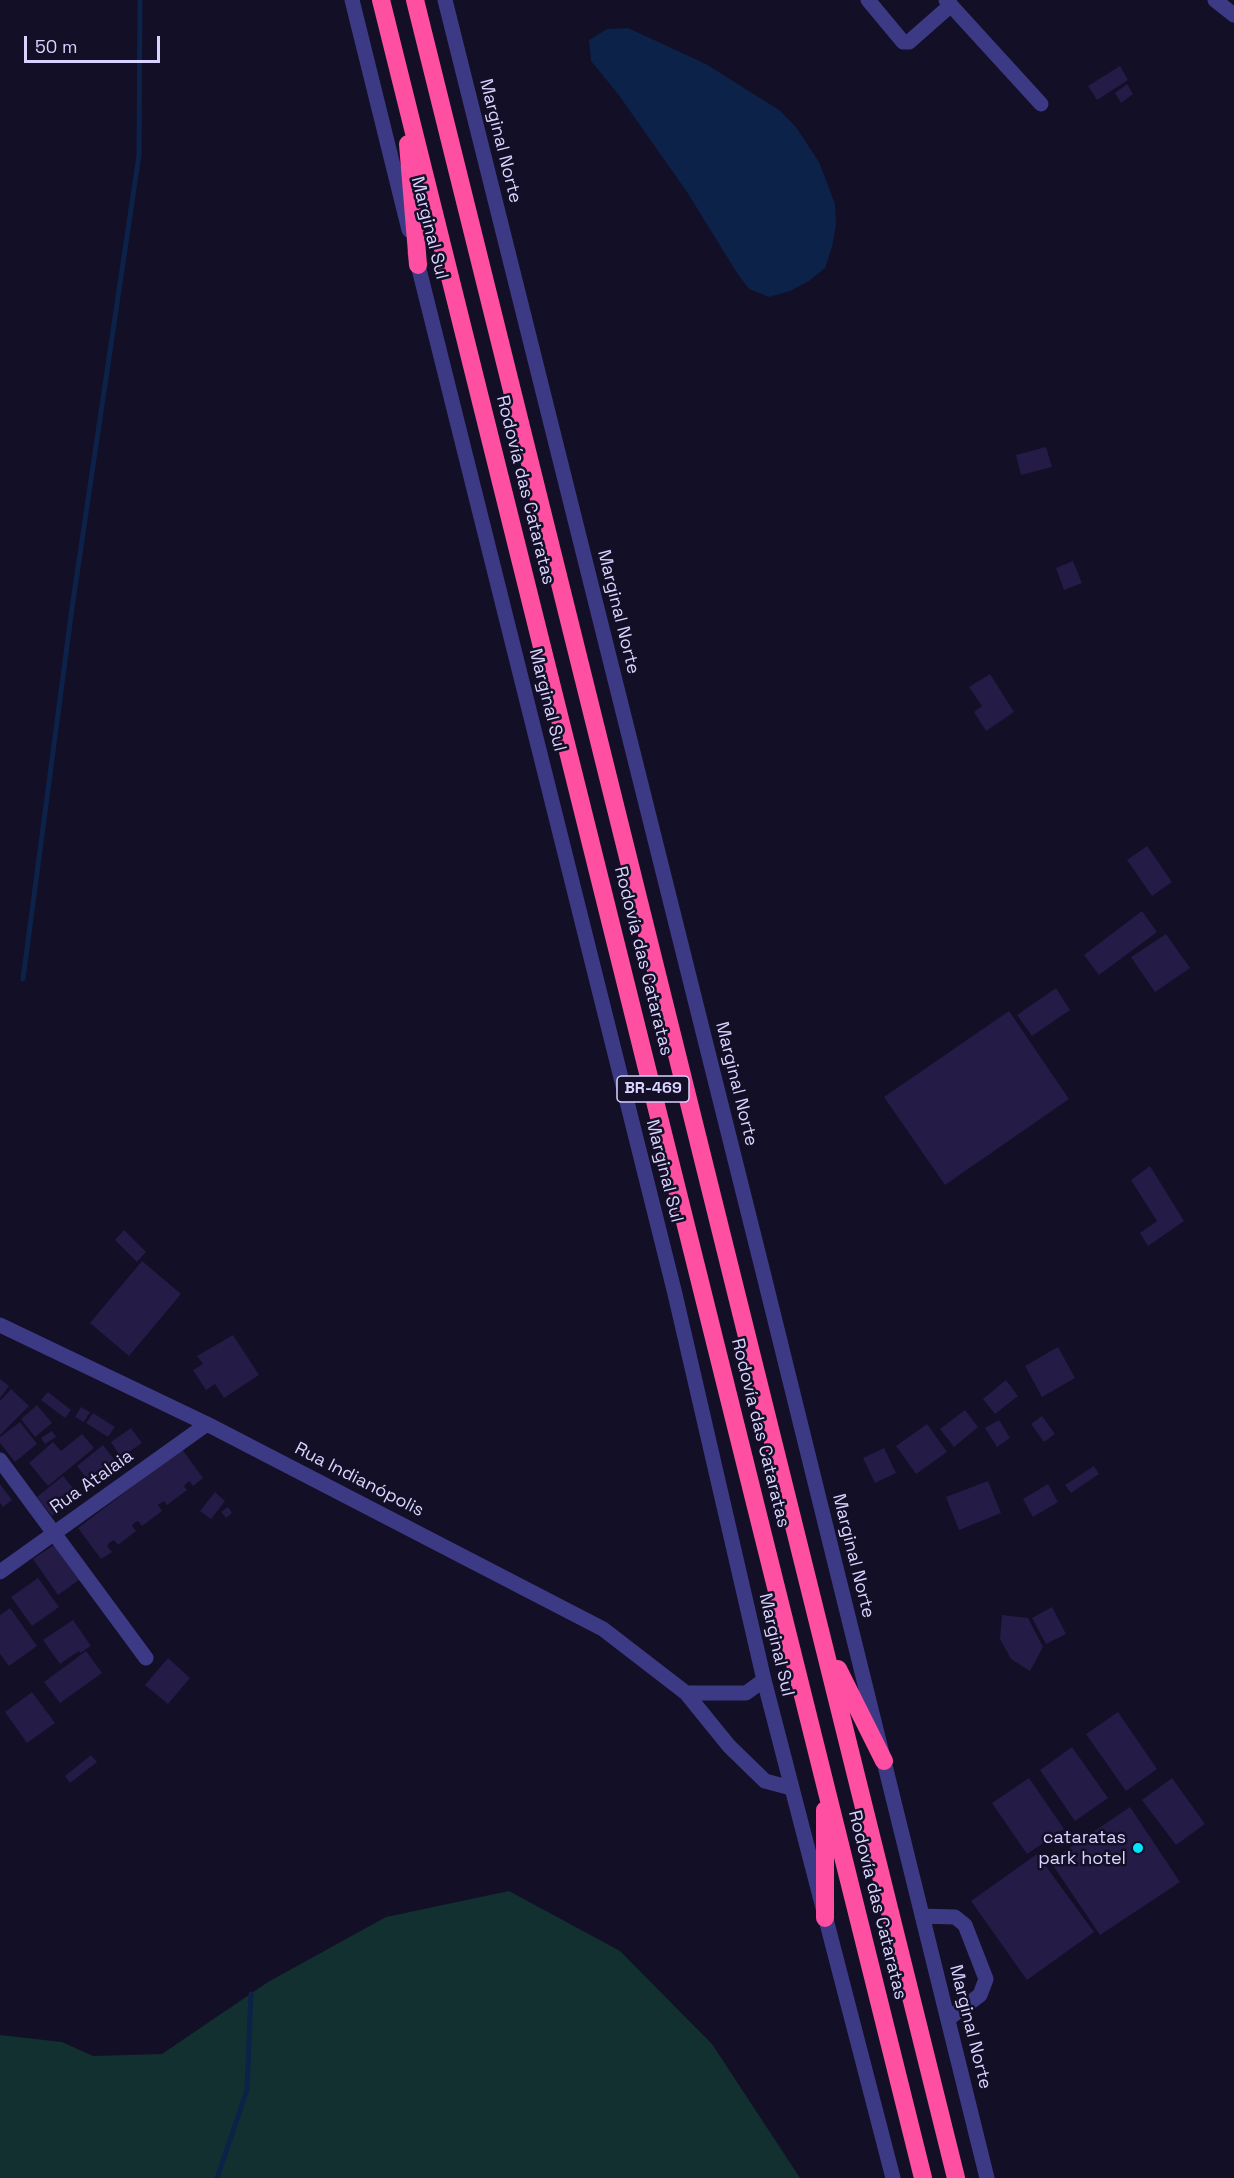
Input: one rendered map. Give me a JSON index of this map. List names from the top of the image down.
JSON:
{
  "streets": {
    "highway": ["Rodovía das Cataratas", "BR-469"],
    "street": [
      "Marginal Norte",
      "Marginal Sul",
      "Rua Indianópolis",
      "Rua Atalaia"
    ]
  },
  "crossings": [
    ["Marginal Sul", "Rua Indianópolis"],
    ["Rua Indianópolis", "Rua Atalaia"]
  ],
  "places": ["cataratas park hotel"],
  "scale_bar": "50 m"
}
